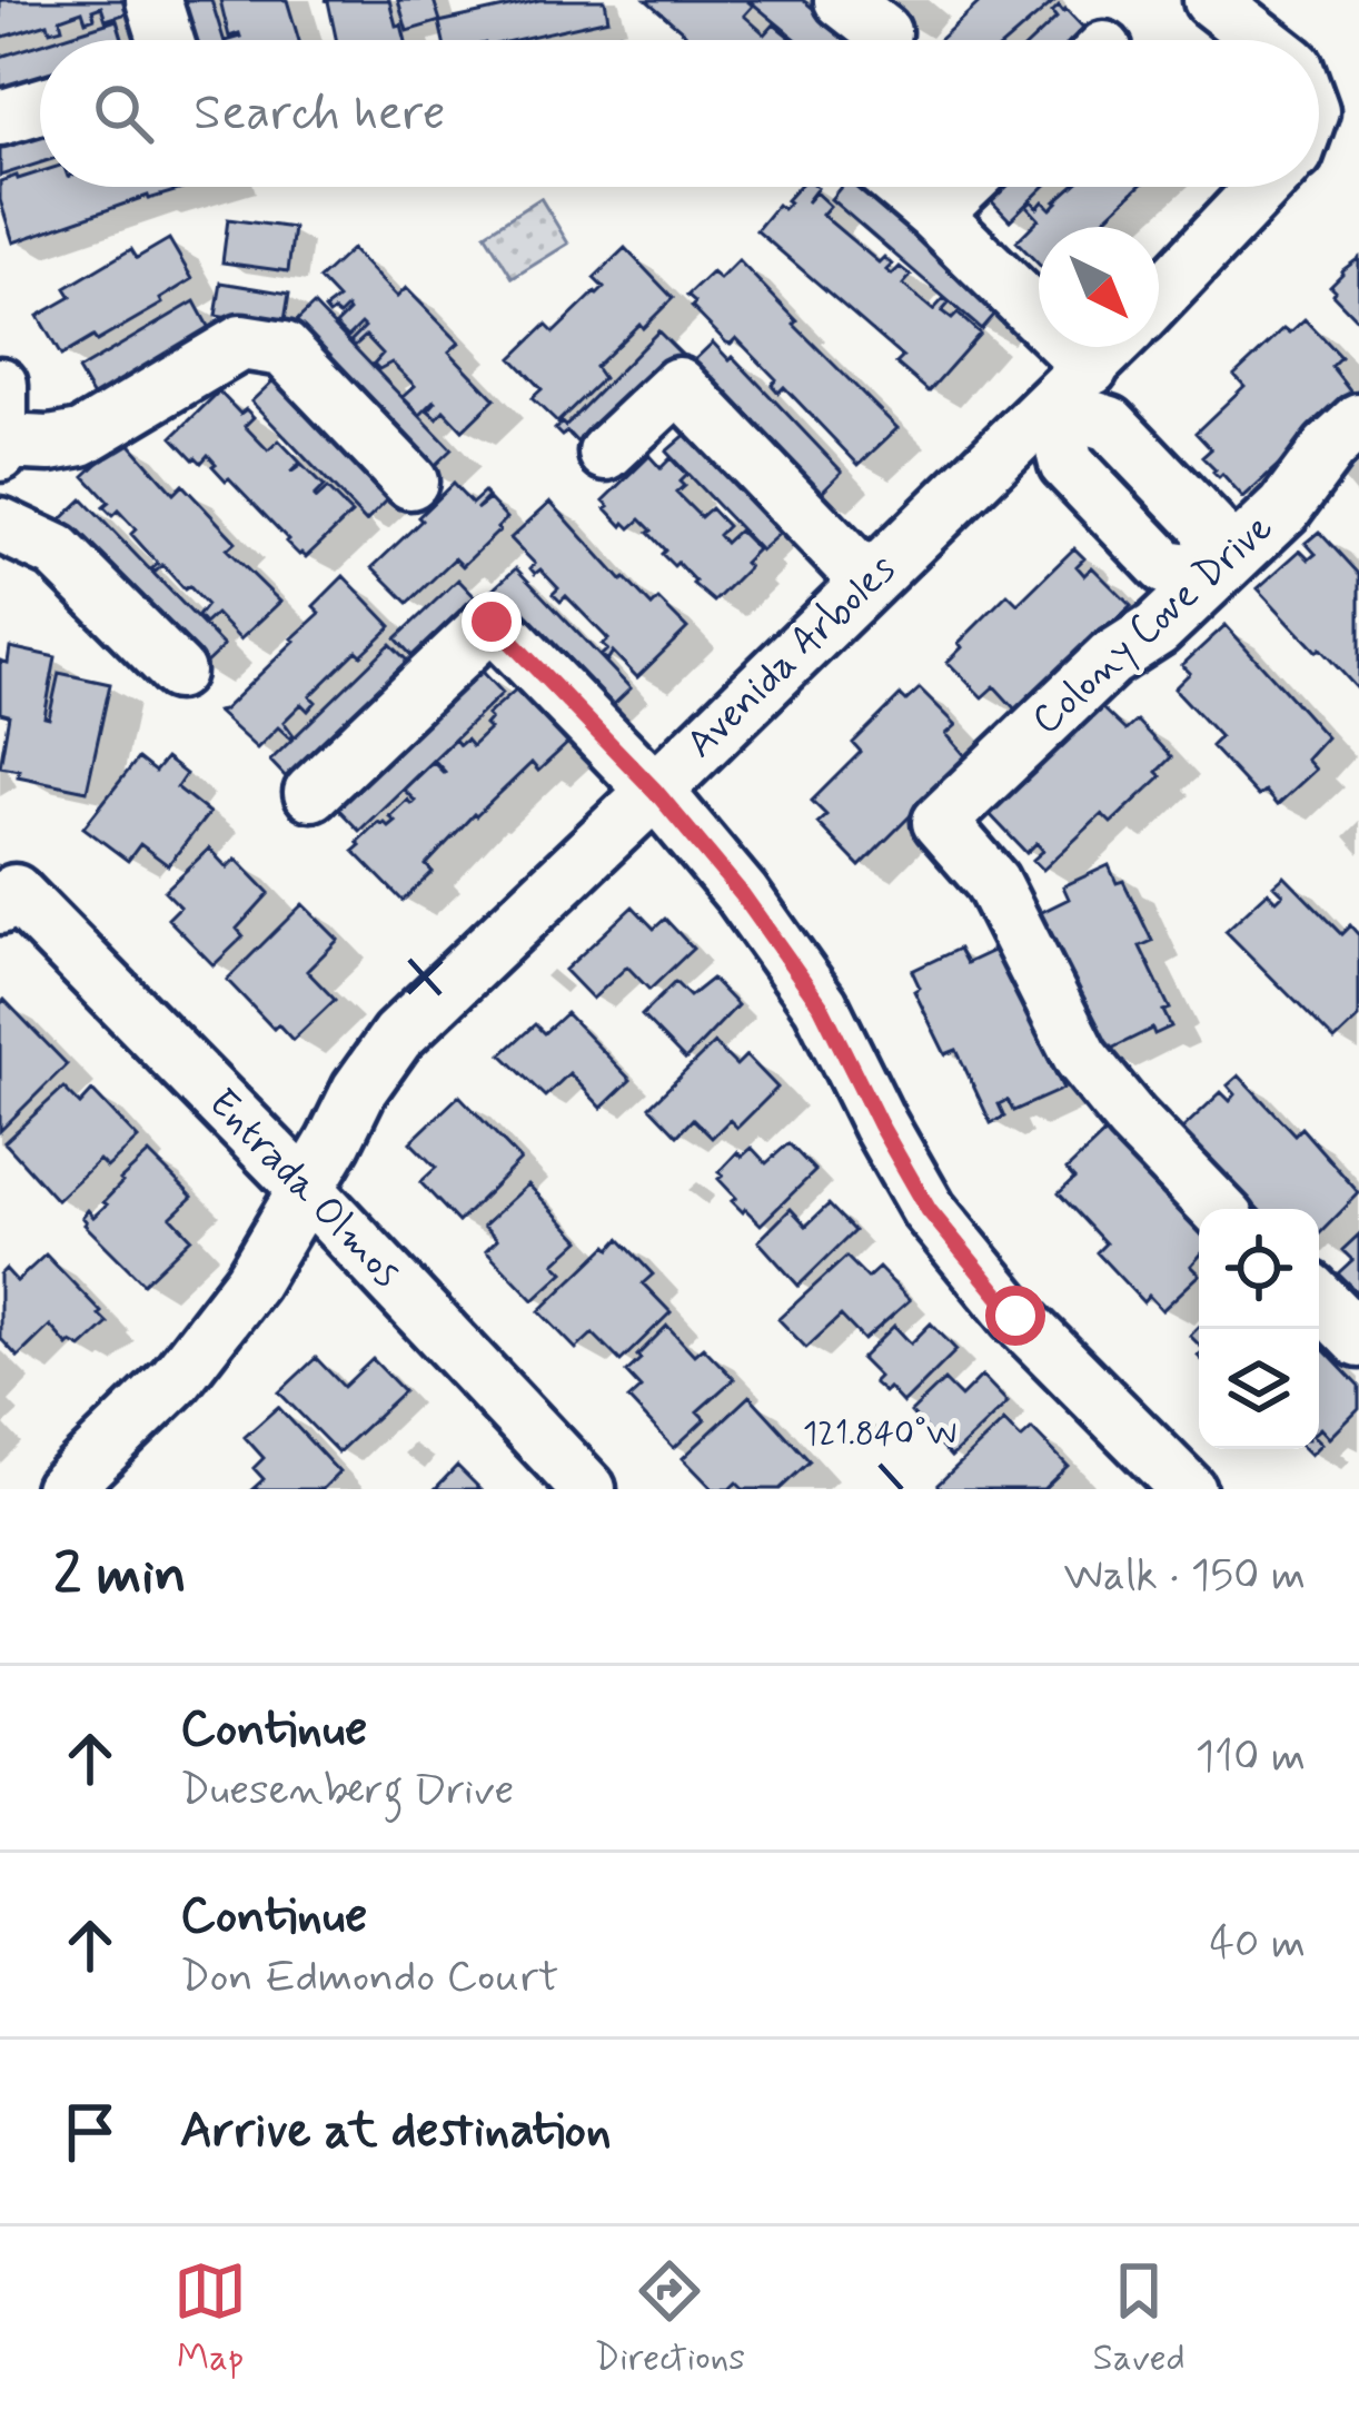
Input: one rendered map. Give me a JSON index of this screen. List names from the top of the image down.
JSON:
{
  "streets": {
    "street": ["Colony Cove Drive", "Avenida Arboles", "Entrada Olmos"]
  },
  "crossings": [
    ["Avenida Arboles", "Entrada Olmos"]
  ],
  "north": "bottom right",
  "page": {
    "search": "Search here",
    "heading": ["2 min", "Walk · 150 m"],
    "list": [
      ["Continue", "Duesenberg Drive", "110 m"],
      ["Continue", "Don Edmondo Court", "40 m"],
      "Arrive at destination"
    ],
    "nav": ["Map", "Directions", "Saved"]
  },
  "coordinates": ["121.840°W"]
}
